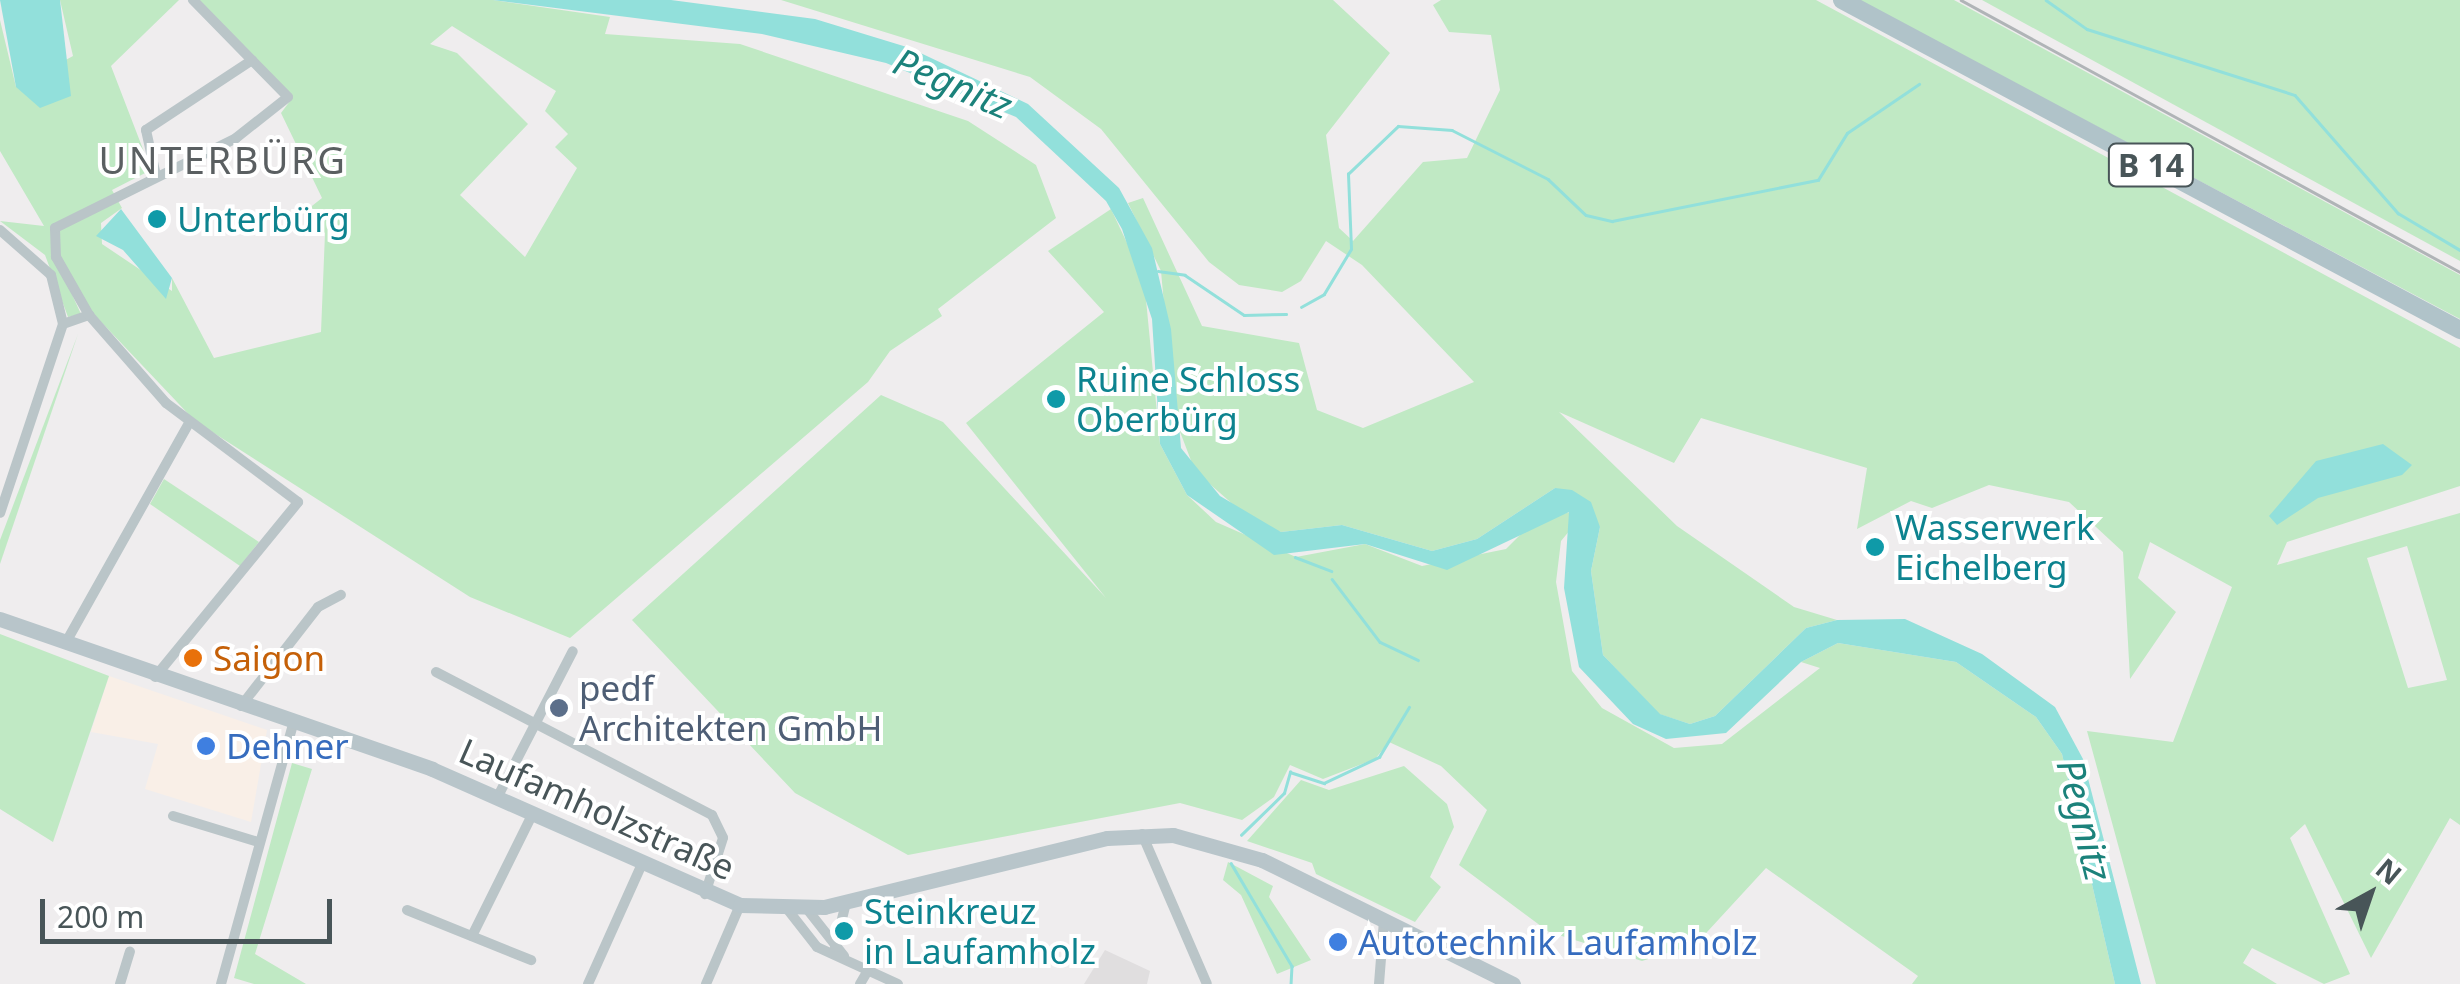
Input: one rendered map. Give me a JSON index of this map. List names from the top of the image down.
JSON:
{
  "streets": {
    "main road": ["B 14", "Laufamholzstraße"]
  },
  "districts": ["UNTERBÜRG"],
  "water": ["Pegnitz"],
  "places": [
    "Unterbürg",
    "Ruine Schloss Oberbürg",
    "Wasserwerk Eichelberg",
    "Saigon",
    "pedf Architekten GmbH",
    "Dehner",
    "Steinkreuz in Laufamholz",
    "Autotechnik Laufamholz"
  ],
  "scale_bar": "200 m",
  "north": "top right"
}
